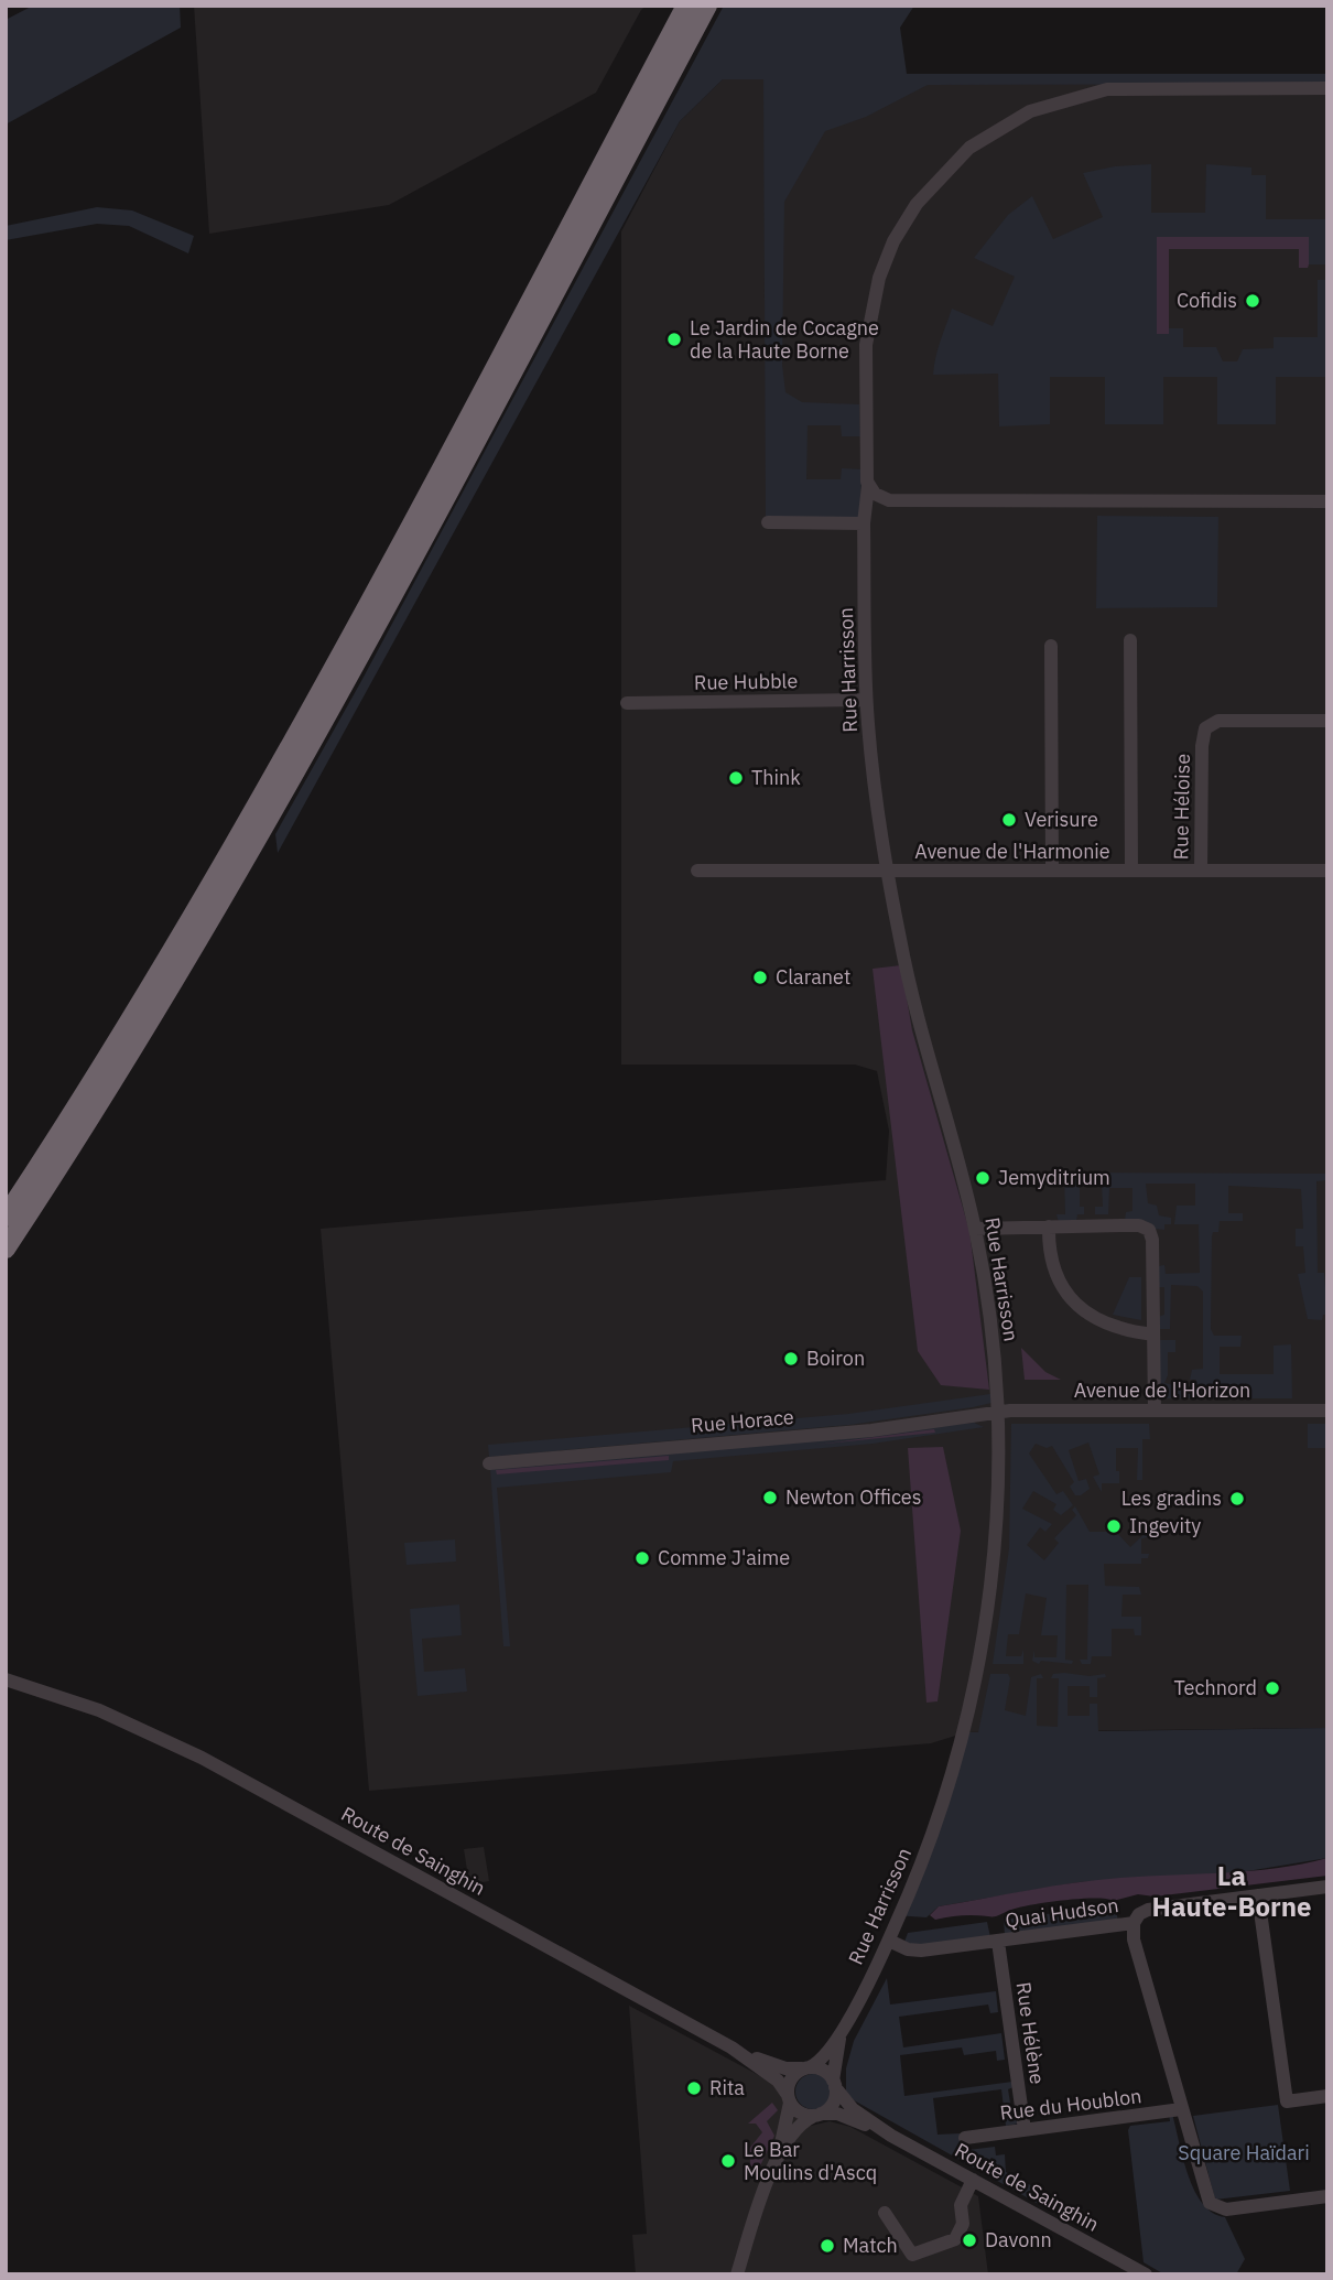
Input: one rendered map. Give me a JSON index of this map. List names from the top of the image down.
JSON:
{
  "streets": {
    "street": [
      "Rue Harrisson",
      "Rue Hubble",
      "Rue Héloise",
      "Avenue de l'Harmonie",
      "Avenue de l'Horizon",
      "Rue Horace",
      "Route de Sainghin",
      "Quai Hudson",
      "Rue Hélène",
      "Rue du Houblon"
    ]
  },
  "crossings": [
    ["Rue Harrisson", "Rue Hubble"],
    ["Rue Harrisson", "Avenue de l'Harmonie"],
    ["Rue Harrisson", "Avenue de l'Horizon"],
    ["Rue Harrisson", "Rue Horace"],
    ["Rue Harrisson", "Route de Sainghin"],
    ["Rue Harrisson", "Quai Hudson"],
    ["Rue Héloise", "Avenue de l'Harmonie"],
    ["Avenue de l'Horizon", "Rue Horace"],
    ["Quai Hudson", "Rue Hélène"],
    ["Rue Hélène", "Rue du Houblon"]
  ],
  "districts": ["La Haute-Borne"],
  "parks": ["Square Haïdari"],
  "places": [
    "Cofidis",
    "Le Jardin de Cocagne de la Haute Borne",
    "Think",
    "Verisure",
    "Claranet",
    "Jemyditrium",
    "Boiron",
    "Newton Offices",
    "Les gradins",
    "Ingevity",
    "Comme J'aime",
    "Technord",
    "Rita",
    "Le Bar Moulins d'Ascq",
    "Davonn",
    "Match"
  ]
}
